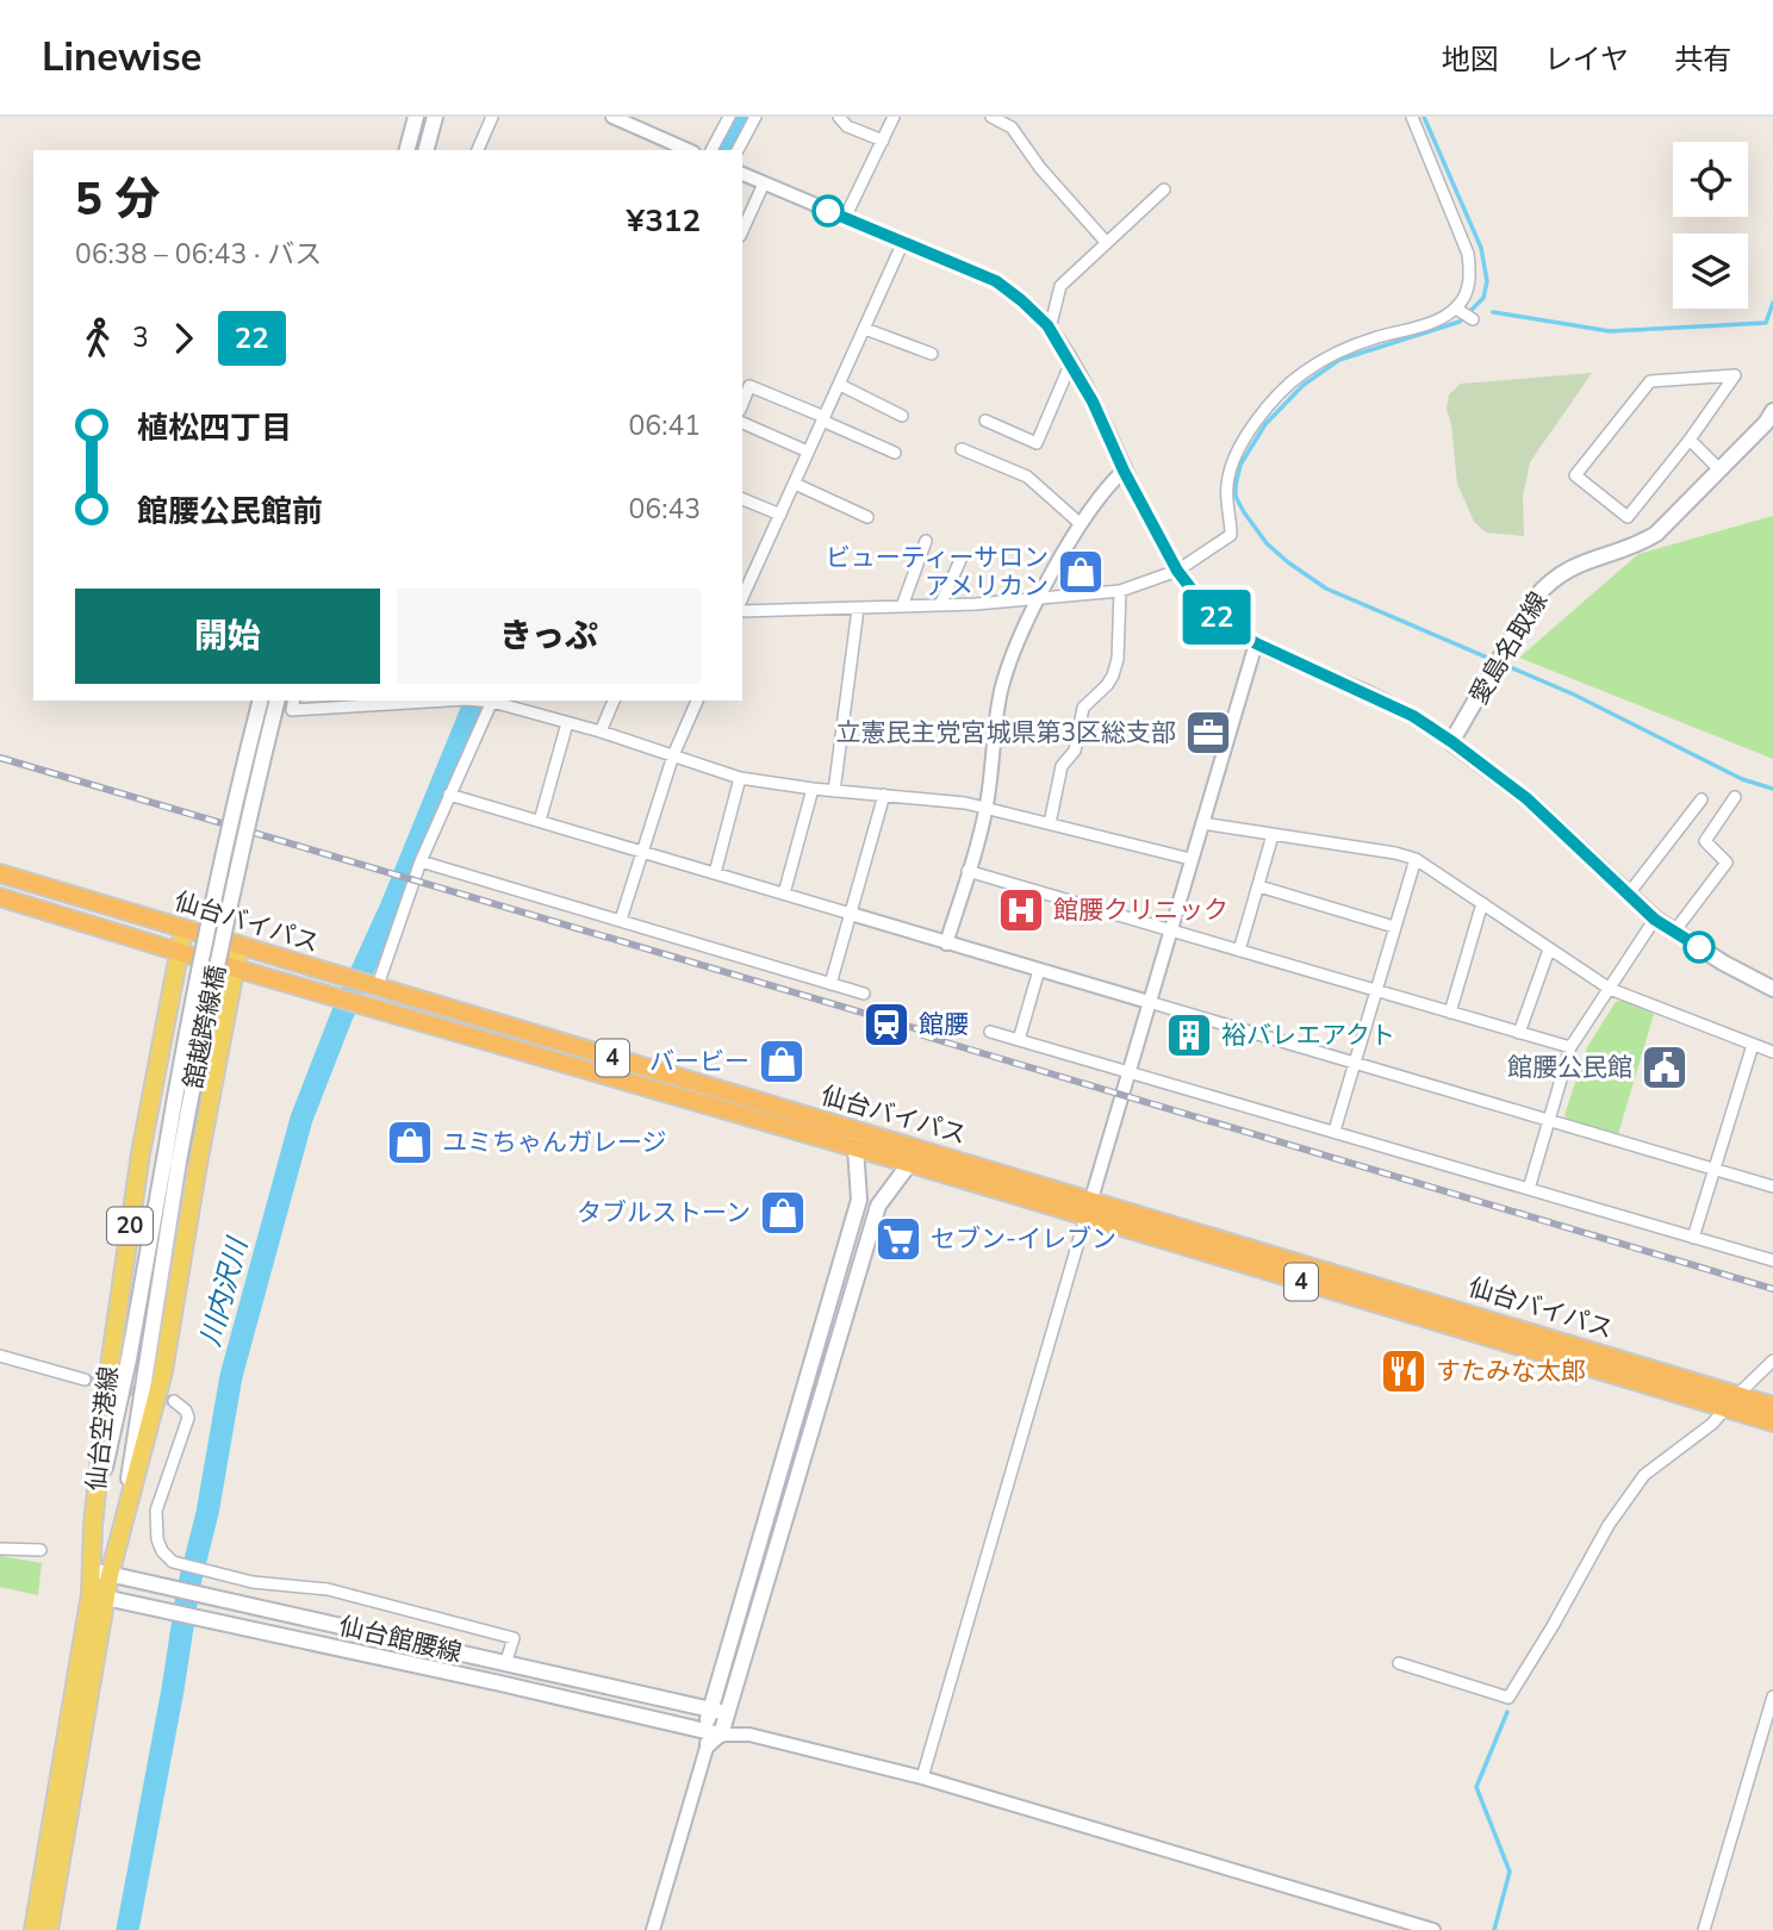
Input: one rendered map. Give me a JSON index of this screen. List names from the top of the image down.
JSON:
{
  "streets": {
    "highway": ["仙台バイパス", "4"],
    "main road": [
      "愛島名取線",
      "舘越跨線橋",
      "20",
      "仙台空港線",
      "仙台館腰線"
    ]
  },
  "crossings": [
    ["仙台バイパス", "仙台空港線"],
    ["仙台空港線", "仙台館腰線"]
  ],
  "water": ["川内沢川"],
  "places": {
    "shop": [
      "ビューティーサロン アメリカン",
      "バービー",
      "ユミちゃんガレージ",
      "タブルストーン"
    ],
    "office": ["立憲民主党宮城県第3区総支部"],
    "hospital": ["館腰クリニック"],
    "station": ["館腰"],
    "building": ["裕バレエアクト"],
    "public building": ["館腰公民館"],
    "supermarket": ["セブン-イレブン"],
    "restaurant": ["すたみな太郎"]
  },
  "lines": ["bus line 22"],
  "page": {
    "header": "Linewise",
    "nav": ["地図", "レイヤ", "共有"],
    "on_map": "22",
    "heading": ["5 分", "06:38 – 06:43 · バス", "¥312"],
    "legs": ["3", "22"],
    "list": [
      {
        "name": "植松四丁目",
        "value": "06:41"
      },
      {
        "name": "館腰公民館前",
        "value": "06:43"
      }
    ],
    "buttons": ["開始", "きっぷ"]
  }
}
